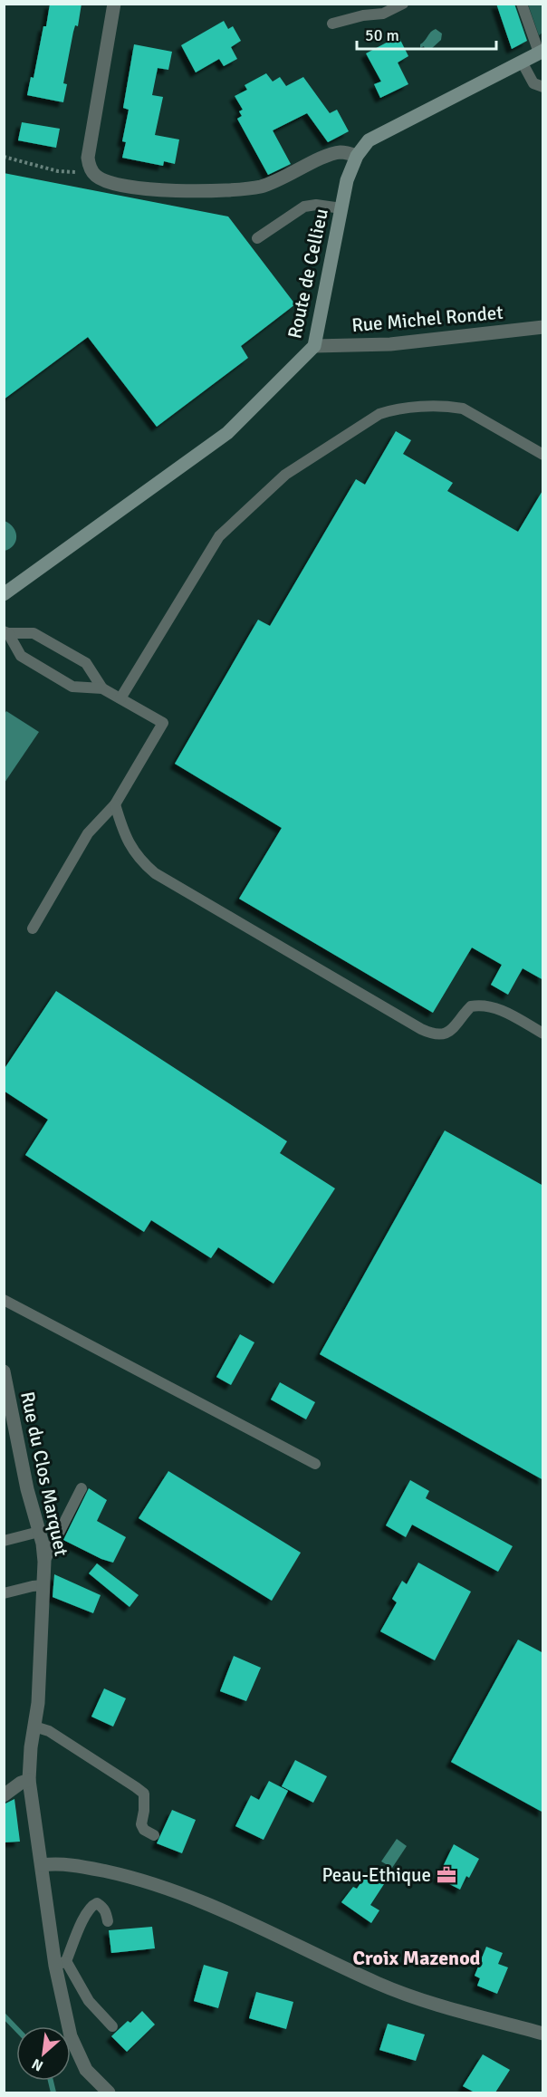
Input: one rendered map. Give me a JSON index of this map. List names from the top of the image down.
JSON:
{
  "streets": {
    "street": ["Route de Cellieu", "Rue Michel Rondet", "Rue du Clos Marquet"]
  },
  "crossings": [
    ["Route de Cellieu", "Rue Michel Rondet"]
  ],
  "districts": ["Croix Mazenod"],
  "places": {
    "office": ["Peau-Ethique"]
  },
  "scale_bar": "50 m",
  "north": "bottom left"
}
